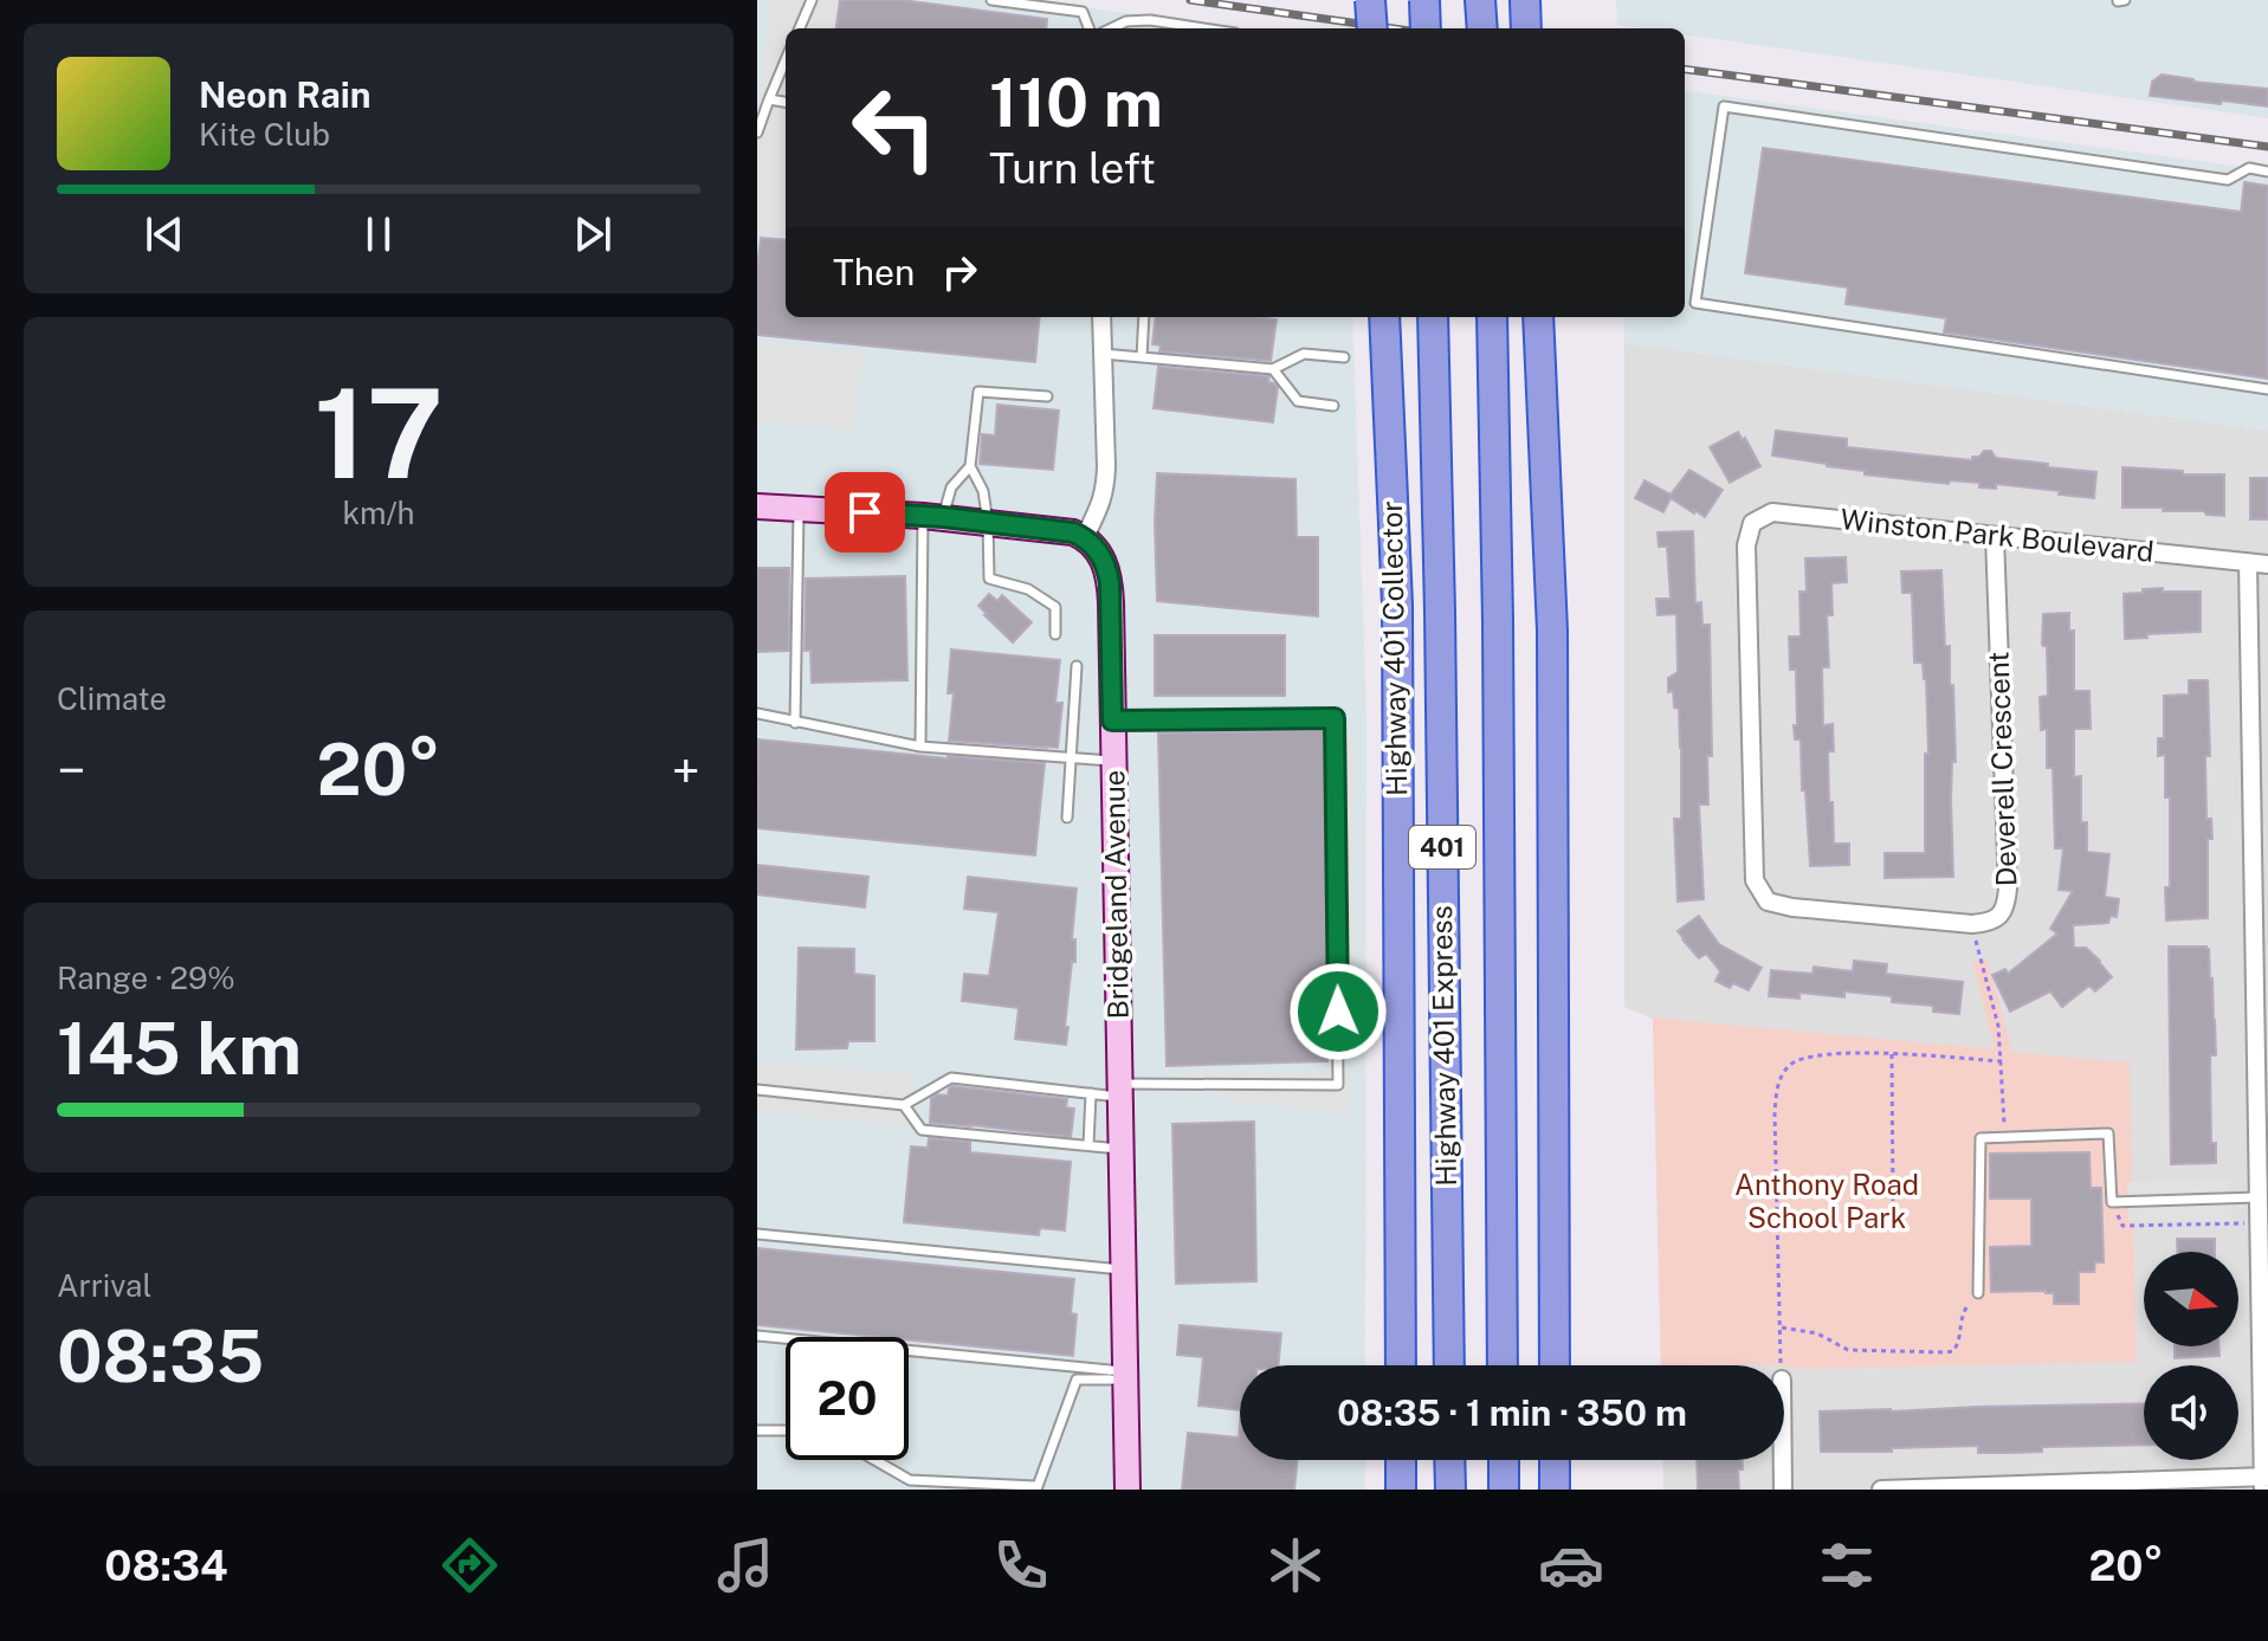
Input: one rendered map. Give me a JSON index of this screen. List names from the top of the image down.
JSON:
{
  "streets": {
    "highway": ["Highway 401 Collector", "401", "Highway 401 Express"],
    "street": ["Winston Park Boulevard", "Deverell Crescent", "Bridgeland Avenue"]
  },
  "crossings": [
    ["Winston Park Boulevard", "Deverell Crescent"]
  ],
  "parks": ["Anthony Road School Park"],
  "north": "right",
  "page": {
    "turn": ["110 m", "Turn left"],
    "song": ["Neon Rain", "Kite Club"],
    "then": "Then",
    "tile": [
      ["17", "km/h"],
      "Climate",
      ["Range · 29%", "145 km"],
      ["Arrival", "08:35"]
    ],
    "heat": ["−", "20°", "+"],
    "limit": "20",
    "trip": "08:35 · 1 min · 350 m",
    "tabs": ["08:34", "20°"]
  }
}
